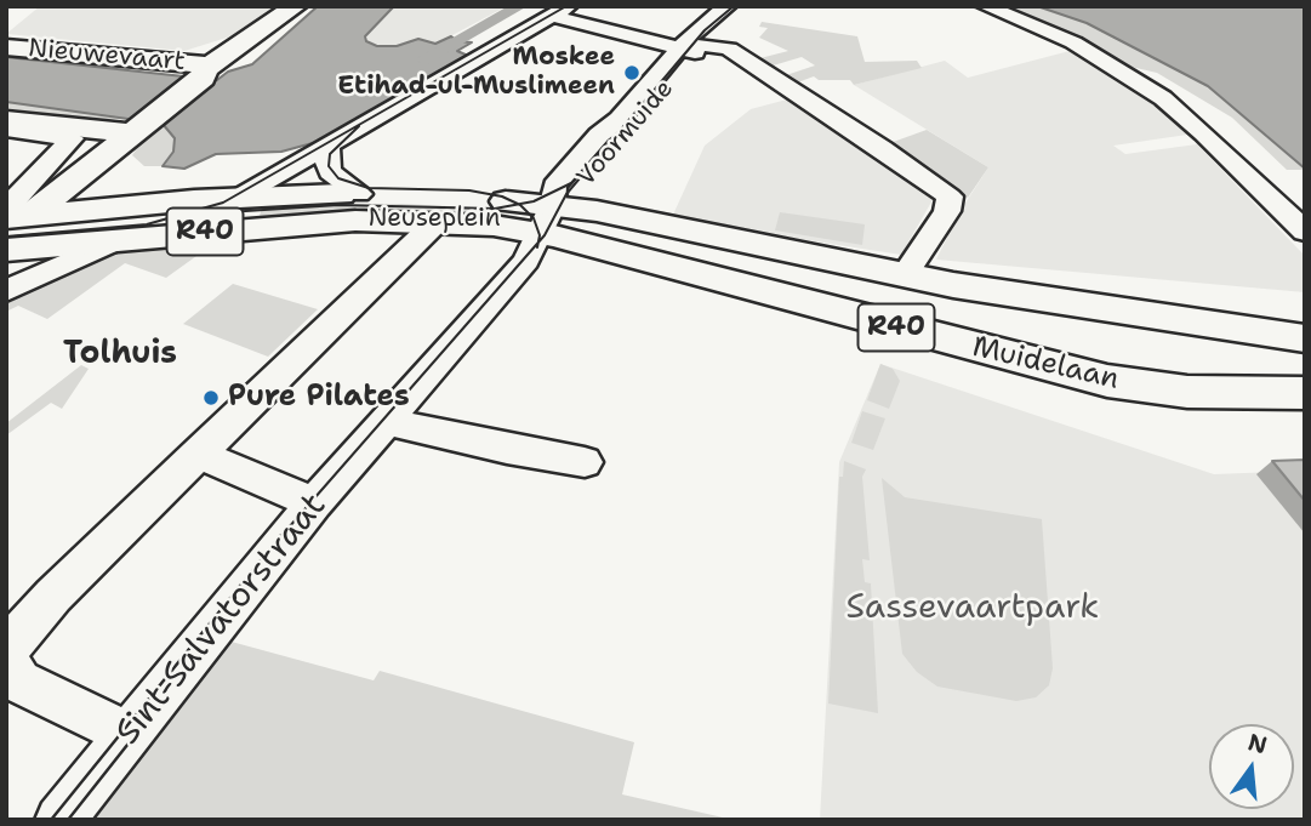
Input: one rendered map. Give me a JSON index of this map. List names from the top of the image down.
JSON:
{
  "streets": {
    "main road": [
      "Nieuwevaart",
      "Neuseplein",
      "R40",
      "Muidelaan"
    ],
    "street": ["Voormuide", "Sint-Salvatorstraat"]
  },
  "crossings": [
    ["Voormuide", "Neuseplein"],
    ["Voormuide", "Muidelaan"],
    ["Voormuide", "Sint-Salvatorstraat"],
    ["Neuseplein", "Muidelaan"],
    ["Neuseplein", "Sint-Salvatorstraat"],
    ["Muidelaan", "Sint-Salvatorstraat"]
  ],
  "districts": ["Tolhuis"],
  "parks": ["Sassevaartpark"],
  "places": ["Moskee Etihad-ul-Muslimeen", "Pure Pilates"],
  "north": "top"
}
